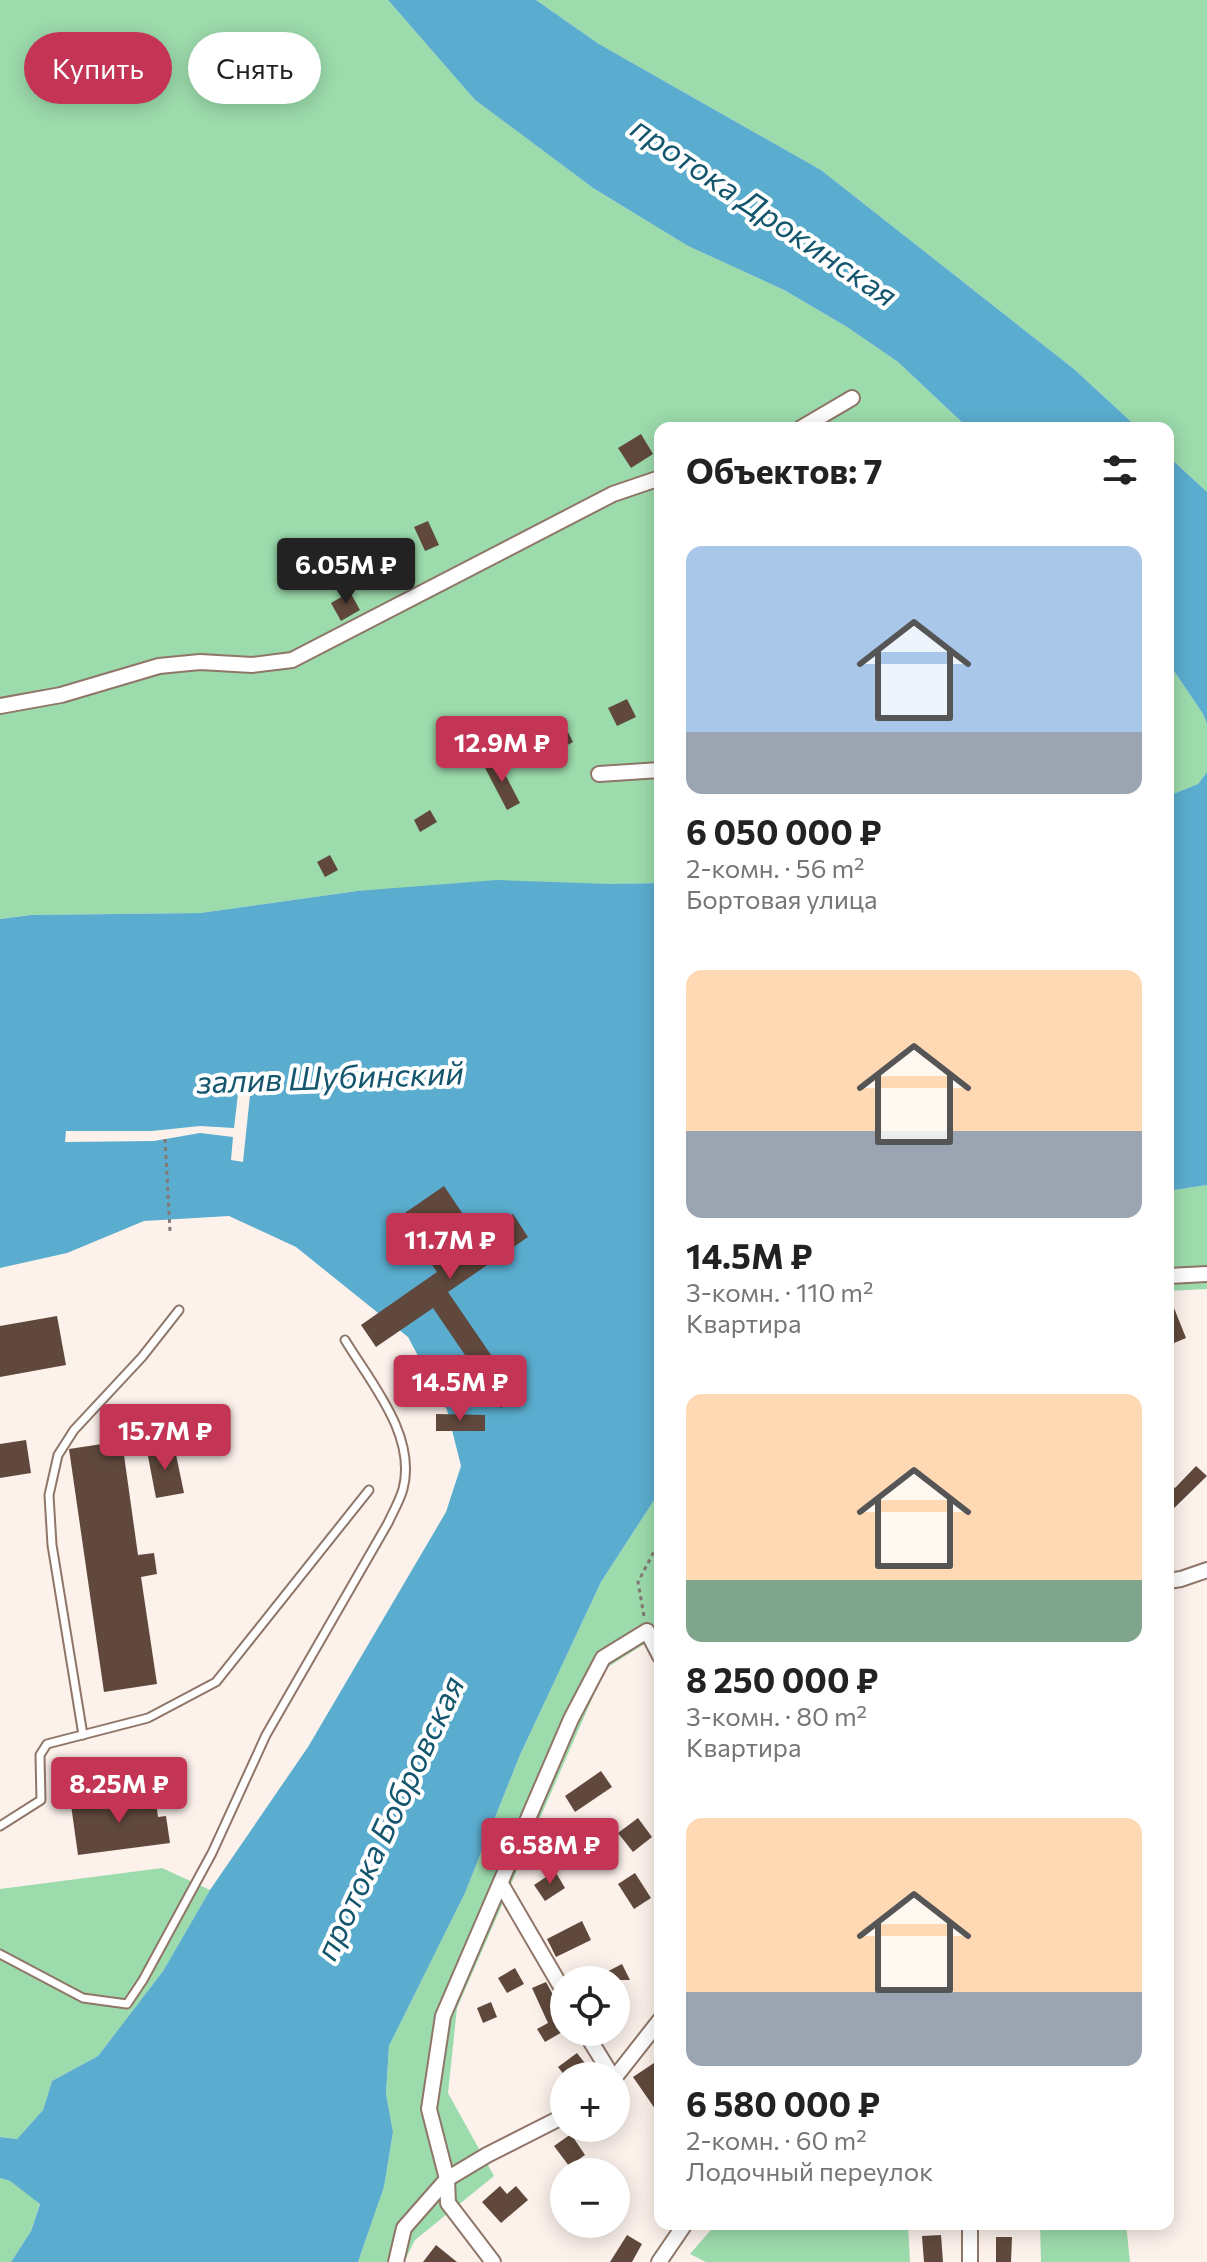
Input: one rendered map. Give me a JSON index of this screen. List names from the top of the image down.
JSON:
{
  "water": ["протока Дрокинская", "залив Шубинский", "протока Бобровская"],
  "page": {
    "chip": ["Купить", "Снять"],
    "heading": "Объектов: 7",
    "list": [
      {
        "name": "6 050 000 ₽",
        "note": "2-комн. · 56 m² · Бортовая улица"
      },
      {
        "name": "14.5M ₽",
        "note": "3-комн. · 110 m² · Квартира"
      },
      {
        "name": "8 250 000 ₽",
        "note": "3-комн. · 80 m² · Квартира"
      },
      {
        "name": "6 580 000 ₽",
        "note": "2-комн. · 60 m² · Лодочный переулок"
      }
    ],
    "price": [
      "6.05M ₽",
      "12.9M ₽",
      "11.7M ₽",
      "14.5M ₽",
      "15.7M ₽",
      "8.25M ₽",
      "6.58M ₽"
    ],
    "map_buttons": ["+", "−"]
  }
}
